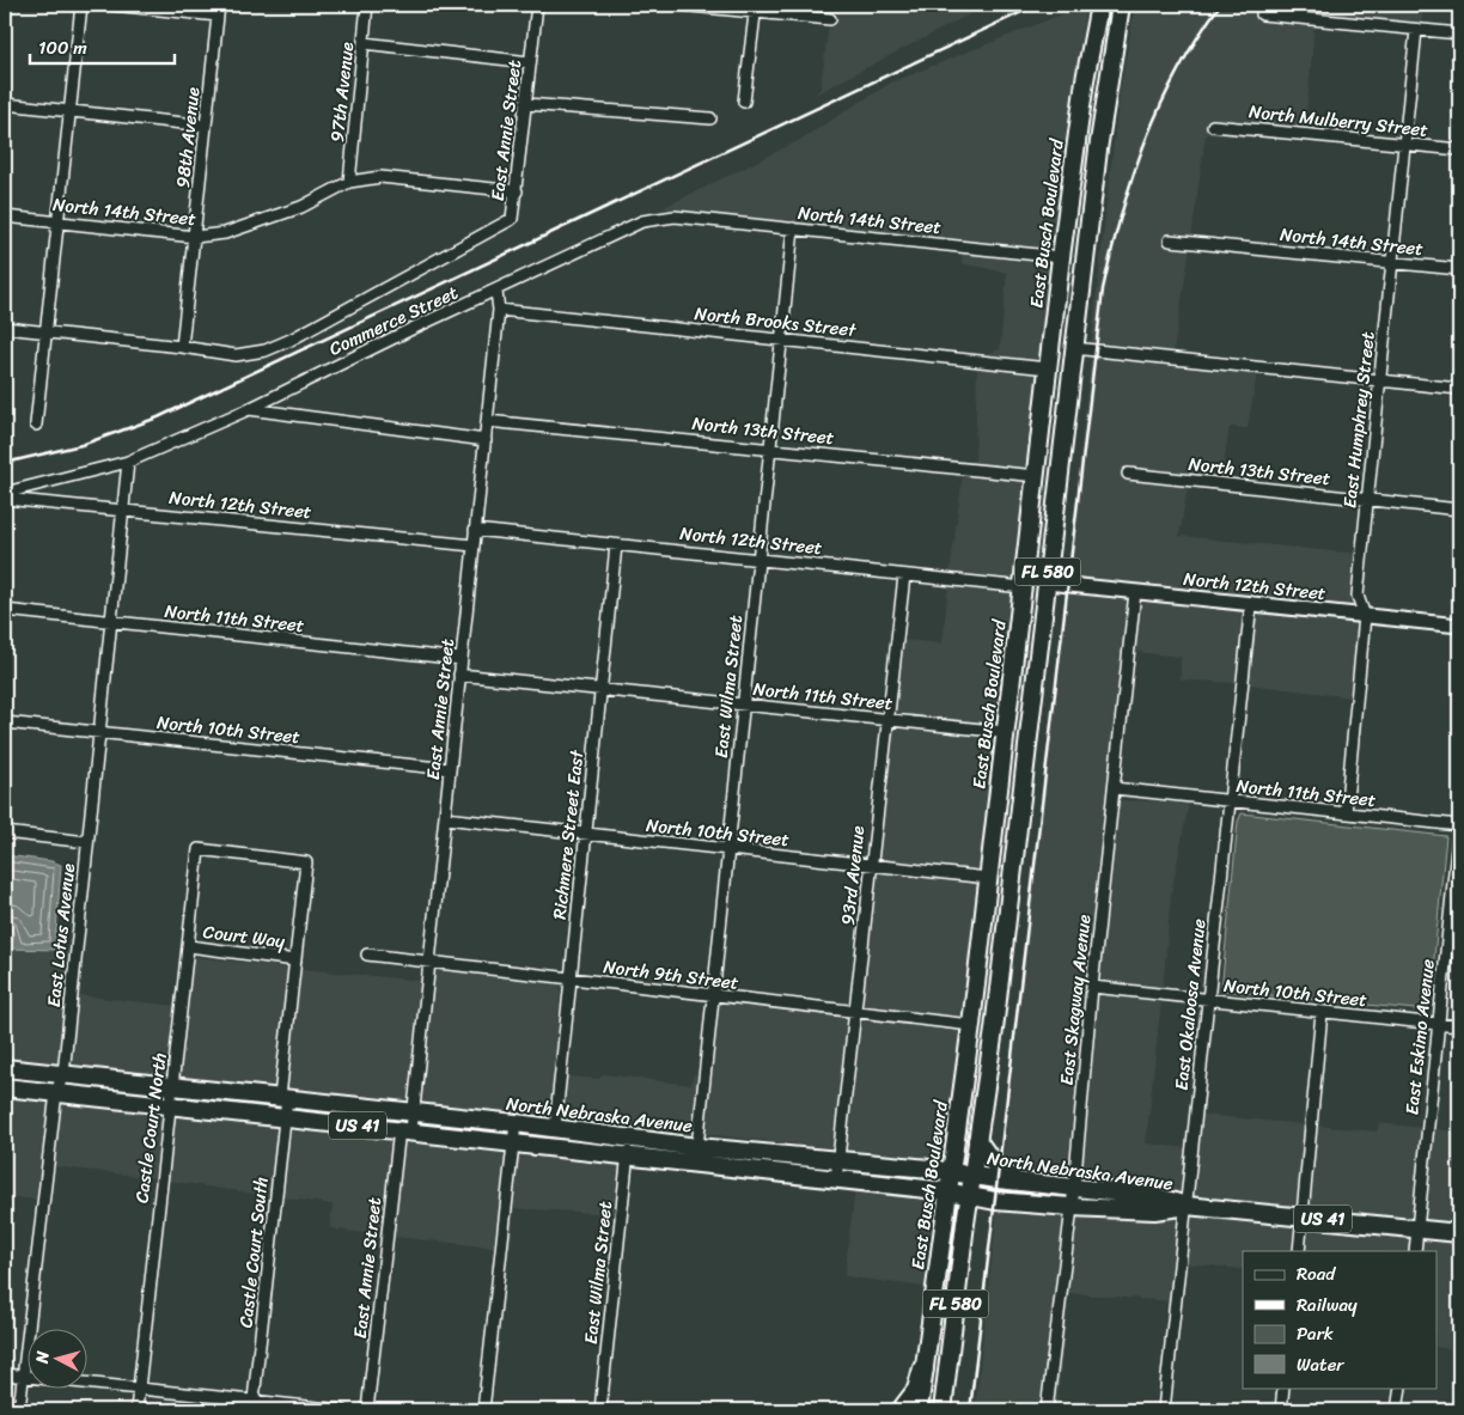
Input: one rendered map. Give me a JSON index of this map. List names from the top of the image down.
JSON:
{
  "streets": {
    "main road": [
      "East Busch Boulevard",
      "FL 580",
      "North Nebraska Avenue",
      "US 41"
    ],
    "street": [
      "97th Avenue",
      "North Mulberry Street",
      "East Annie Street",
      "98th Avenue",
      "North 14th Street",
      "Commerce Street",
      "North Brooks Street",
      "East Humphrey Street",
      "North 13th Street",
      "North 12th Street",
      "North 11th Street",
      "East Wilma Street",
      "North 10th Street",
      "Richmere Street East",
      "93rd Avenue",
      "East Lotus Avenue",
      "Court Way",
      "North 9th Street",
      "East Skagway Avenue",
      "East Okaloosa Avenue",
      "East Eskimo Avenue",
      "Castle Court North",
      "Castle Court South"
    ]
  },
  "crossings": [
    ["97th Avenue", "North 14th Street"],
    ["North Mulberry Street", "East Humphrey Street"],
    ["East Annie Street", "98th Avenue"],
    ["East Annie Street", "North 14th Street"],
    ["East Annie Street", "Commerce Street"],
    ["East Annie Street", "North Brooks Street"],
    ["East Annie Street", "North 13th Street"],
    ["East Annie Street", "North 12th Street"],
    ["East Annie Street", "North 11th Street"],
    ["East Annie Street", "North 10th Street"],
    ["East Annie Street", "North 9th Street"],
    ["East Annie Street", "North Nebraska Avenue"],
    ["98th Avenue", "North 14th Street"],
    ["North 14th Street", "East Busch Boulevard"],
    ["North 14th Street", "Commerce Street"],
    ["North 14th Street", "East Humphrey Street"],
    ["North 14th Street", "East Wilma Street"],
    ["East Busch Boulevard", "North Brooks Street"],
    ["East Busch Boulevard", "North 13th Street"],
    ["East Busch Boulevard", "North 12th Street"],
    ["East Busch Boulevard", "North 11th Street"],
    ["East Busch Boulevard", "North 10th Street"],
    ["East Busch Boulevard", "North 9th Street"],
    ["East Busch Boulevard", "North Nebraska Avenue"],
    ["Commerce Street", "East Lotus Avenue"],
    ["North Brooks Street", "East Wilma Street"],
    ["East Humphrey Street", "North 13th Street"],
    ["East Humphrey Street", "North 12th Street"],
    ["East Humphrey Street", "North 11th Street"],
    ["North 13th Street", "East Wilma Street"],
    ["North 12th Street", "FL 580"],
    ["North 12th Street", "East Wilma Street"],
    ["North 12th Street", "Richmere Street East"],
    ["North 12th Street", "93rd Avenue"],
    ["North 12th Street", "East Lotus Avenue"],
    ["North 12th Street", "East Skagway Avenue"],
    ["North 12th Street", "East Okaloosa Avenue"],
    ["FL 580", "North Nebraska Avenue"],
    ["North 11th Street", "East Wilma Street"],
    ["North 11th Street", "Richmere Street East"],
    ["North 11th Street", "93rd Avenue"],
    ["North 11th Street", "East Lotus Avenue"],
    ["North 11th Street", "East Skagway Avenue"],
    ["North 11th Street", "East Okaloosa Avenue"],
    ["North 11th Street", "East Eskimo Avenue"],
    ["East Wilma Street", "North 10th Street"],
    ["East Wilma Street", "North 9th Street"],
    ["East Wilma Street", "North Nebraska Avenue"],
    ["North 10th Street", "Richmere Street East"],
    ["North 10th Street", "93rd Avenue"],
    ["North 10th Street", "East Lotus Avenue"],
    ["North 10th Street", "East Skagway Avenue"],
    ["North 10th Street", "East Okaloosa Avenue"],
    ["North 10th Street", "East Eskimo Avenue"],
    ["Richmere Street East", "North 9th Street"],
    ["Richmere Street East", "North Nebraska Avenue"],
    ["93rd Avenue", "North 9th Street"],
    ["93rd Avenue", "North Nebraska Avenue"],
    ["East Lotus Avenue", "North Nebraska Avenue"],
    ["Court Way", "Castle Court North"],
    ["Court Way", "Castle Court South"],
    ["East Skagway Avenue", "North Nebraska Avenue"],
    ["East Okaloosa Avenue", "North Nebraska Avenue"],
    ["East Eskimo Avenue", "North Nebraska Avenue"],
    ["North Nebraska Avenue", "Castle Court North"],
    ["North Nebraska Avenue", "Castle Court South"],
    ["Castle Court North", "Castle Court South"]
  ],
  "legend": [
    "Road",
    "Railway",
    "Park",
    "Water"
  ],
  "scale_bar": "100 m",
  "north": "left"
}
